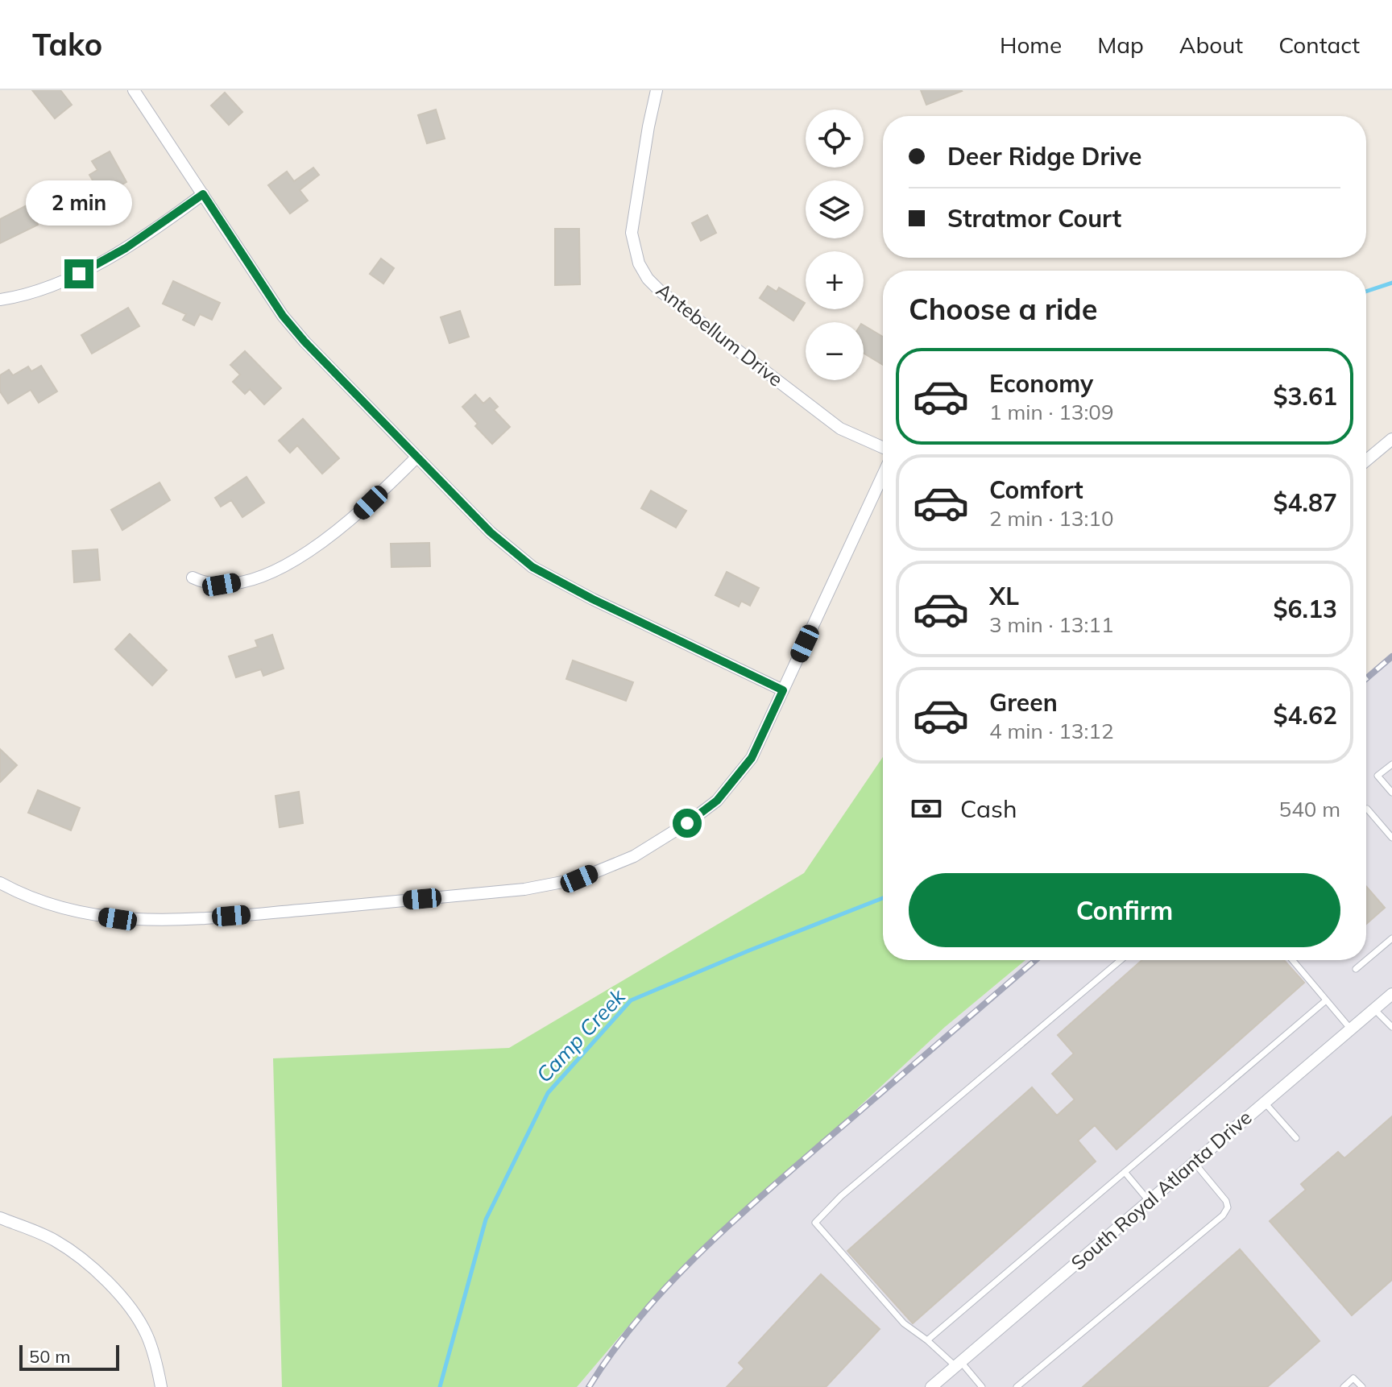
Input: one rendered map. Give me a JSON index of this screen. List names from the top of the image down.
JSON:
{
  "streets": {
    "street": ["Antebellum Drive", "South Royal Atlanta Drive"]
  },
  "water": ["Camp Creek"],
  "scale_bar": "50 m",
  "page": {
    "header": "Tako",
    "nav": [
      "Home",
      "Map",
      "About",
      "Contact"
    ],
    "map_buttons": ["+", "−"],
    "banner": ["Deer Ridge Drive", "Stratmor Court"],
    "bubble": "2 min",
    "heading": "Choose a ride",
    "list": [
      {
        "name": "Economy",
        "note": "1 min · 13:09",
        "value": "$3.61"
      },
      {
        "name": "Comfort",
        "note": "2 min · 13:10",
        "value": "$4.87"
      },
      {
        "name": "XL",
        "note": "3 min · 13:11",
        "value": "$6.13"
      },
      {
        "name": "Green",
        "note": "4 min · 13:12",
        "value": "$4.62"
      }
    ],
    "pay": ["Cash", "540 m"],
    "buttons": "Confirm",
    "scale": "50 m"
  }
}
